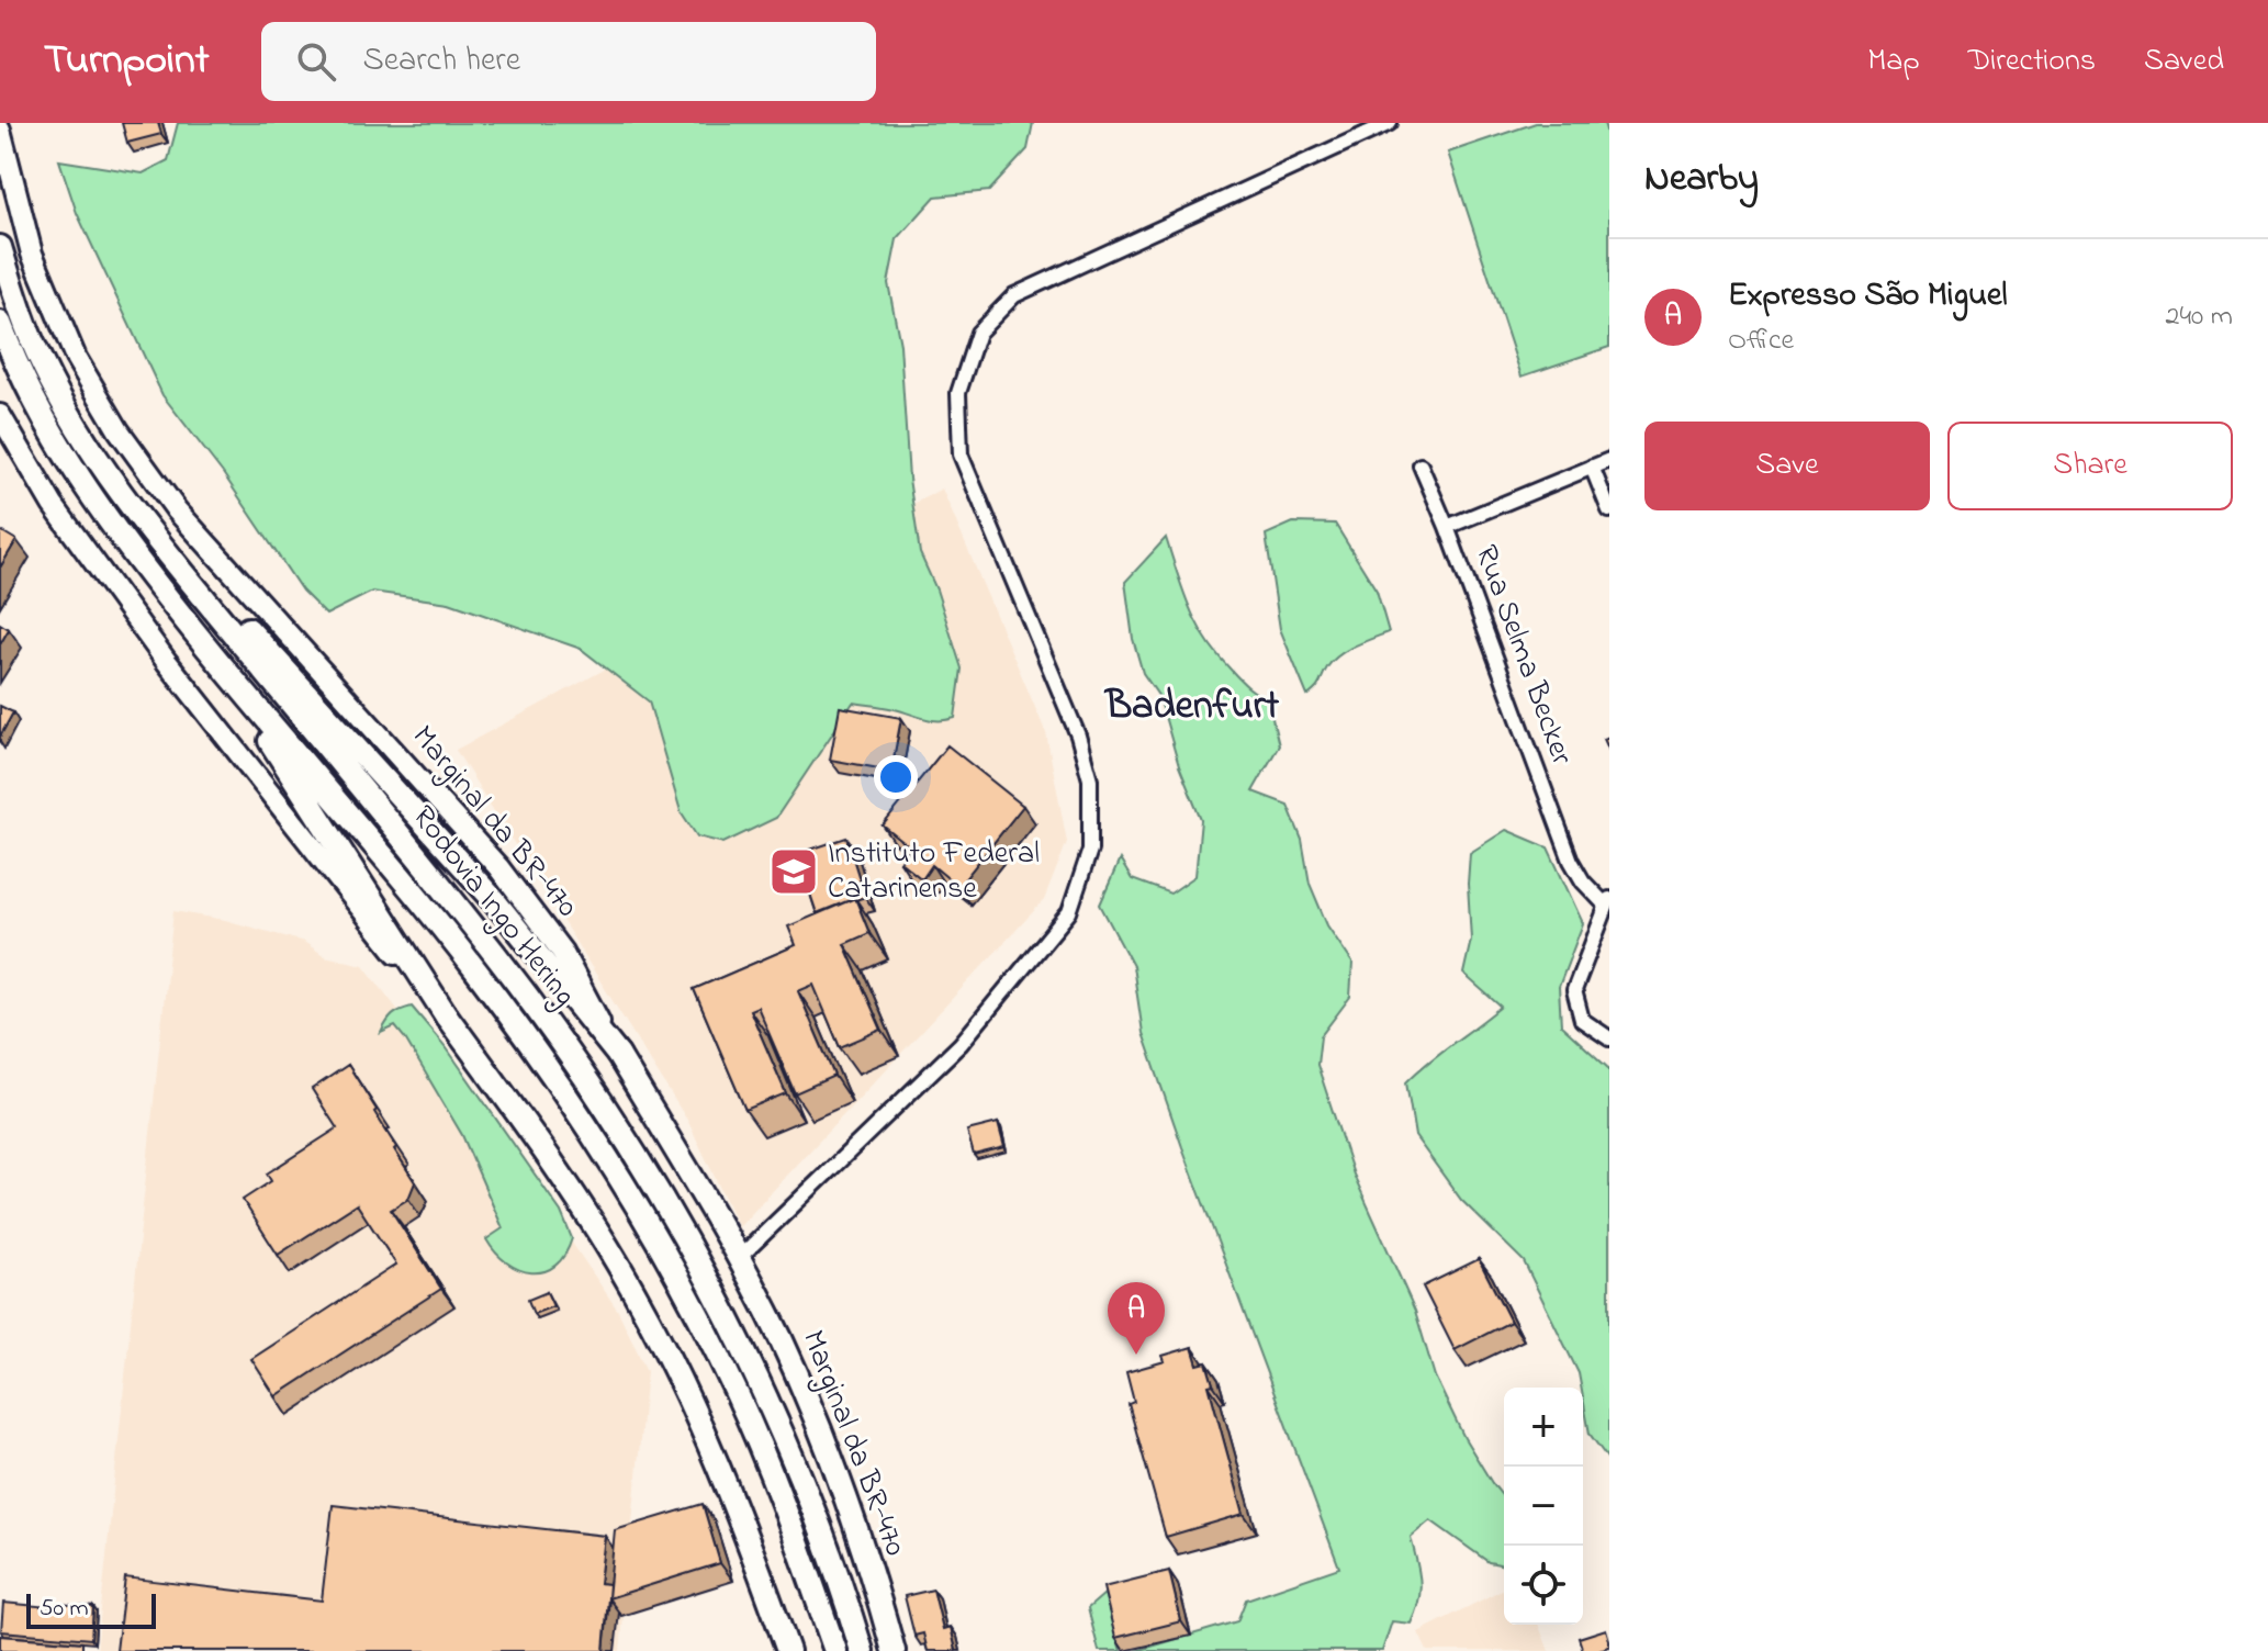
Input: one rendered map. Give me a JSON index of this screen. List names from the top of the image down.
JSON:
{
  "streets": {
    "main road": ["Marginal da BR-470", "Rodovia Ingo Hering"],
    "street": ["Rua Selma Becker"]
  },
  "districts": ["Badenfurt"],
  "places": {
    "school or university": ["Instituto Federal Catarinense"]
  },
  "scale_bar": "50 m",
  "page": {
    "header": "Turnpoint",
    "search": "Search here",
    "nav": ["Map", "Directions", "Saved"],
    "heading": "Nearby",
    "list": [
      {
        "mark": "A",
        "name": "Expresso São Miguel",
        "note": "Office",
        "value": "240 m"
      }
    ],
    "buttons": ["Save", "Share"],
    "pins": "A",
    "map_buttons": ["+", "−"],
    "scale": "50 m"
  }
}
